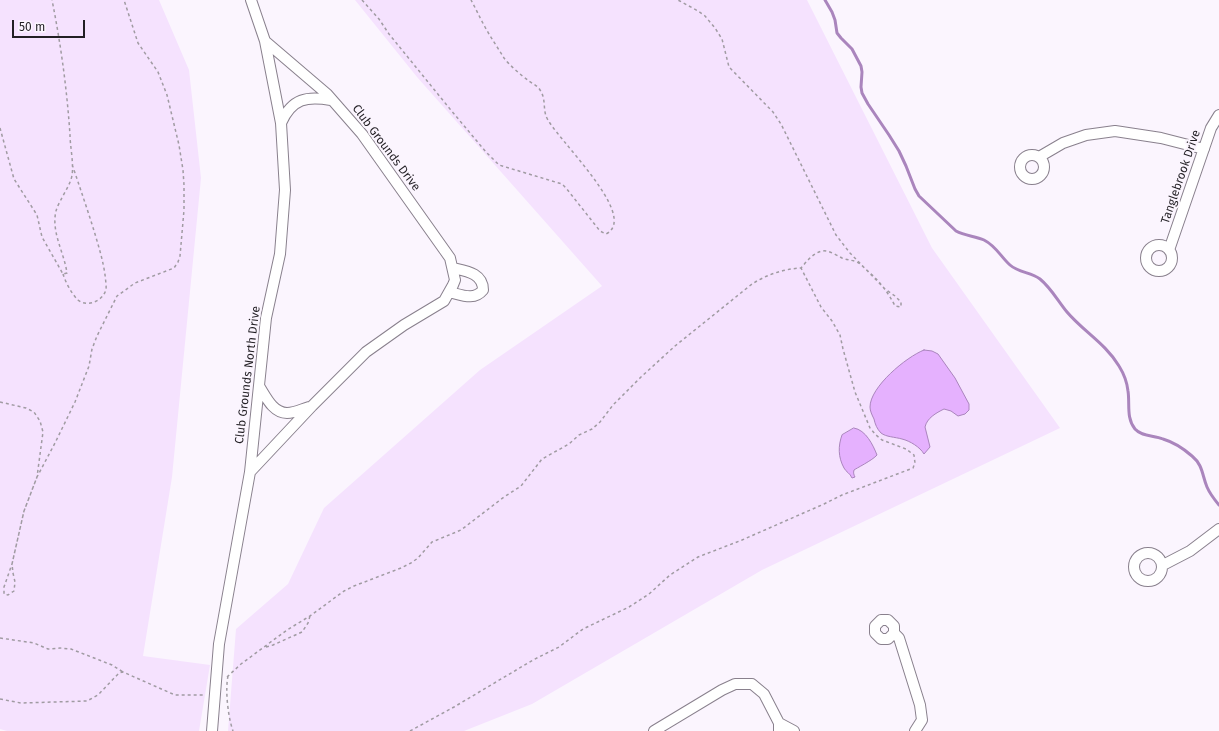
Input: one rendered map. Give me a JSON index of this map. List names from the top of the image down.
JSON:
{
  "streets": {
    "street": ["Club Grounds Drive", "Tanglebrook Drive", "Club Grounds North Drive"]
  },
  "crossings": [
    ["Club Grounds Drive", "Club Grounds North Drive"]
  ],
  "scale_bar": "50 m"
}
